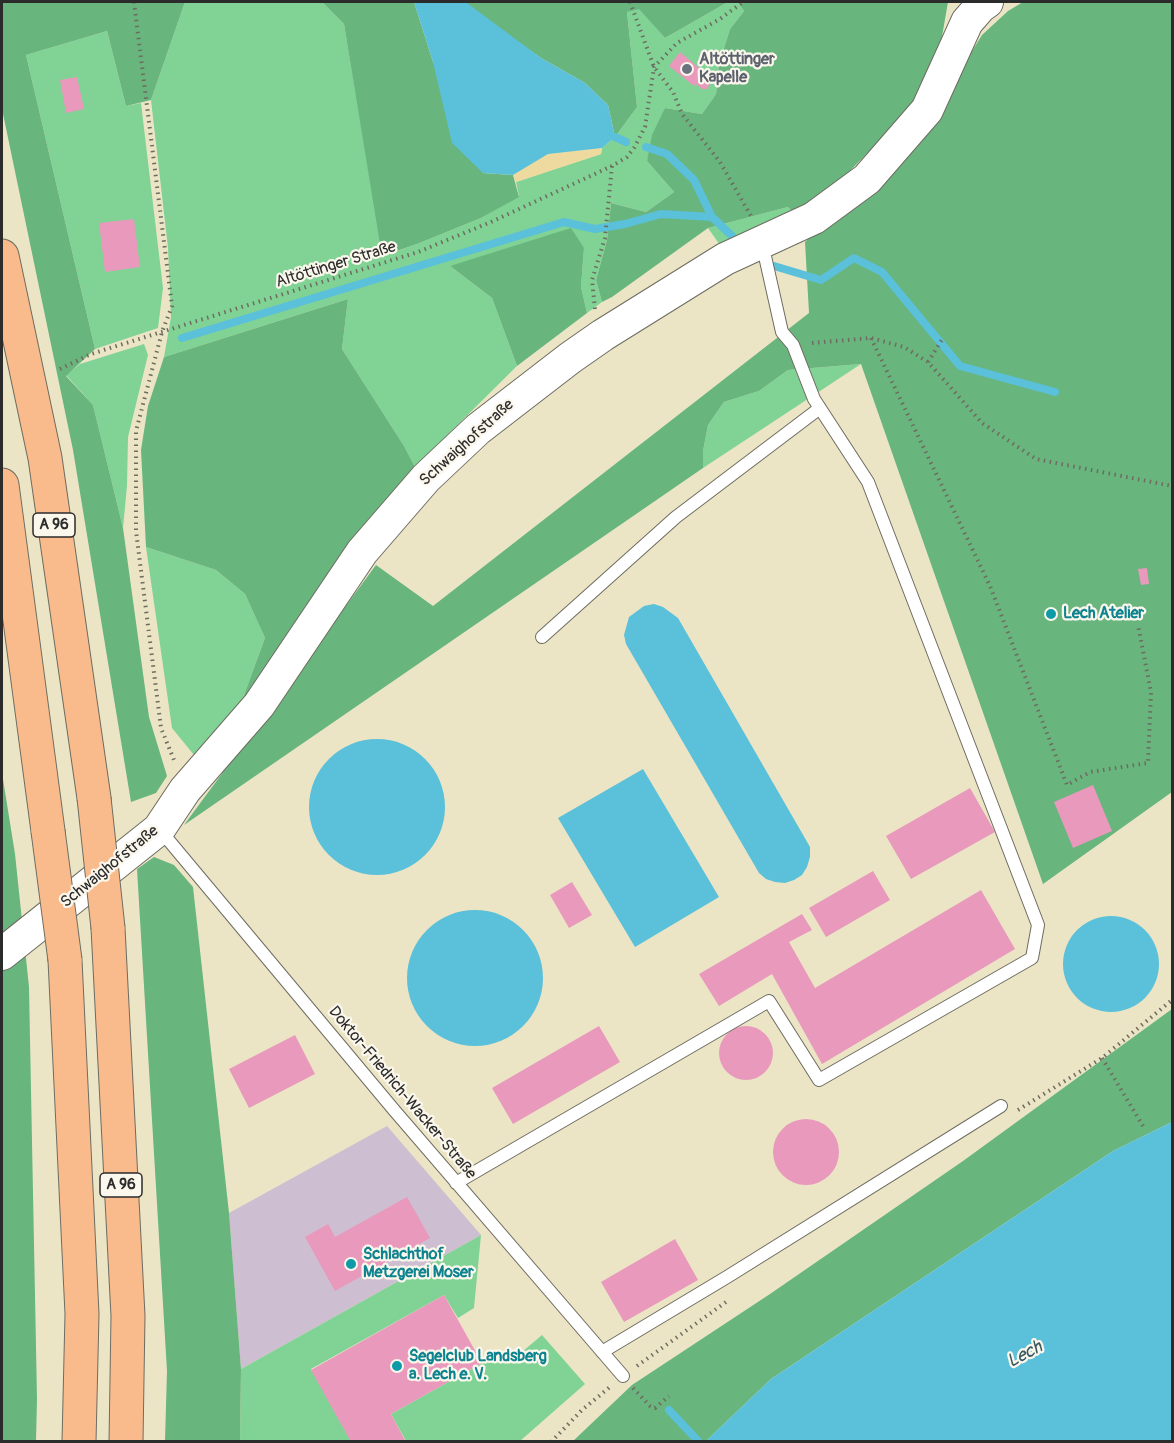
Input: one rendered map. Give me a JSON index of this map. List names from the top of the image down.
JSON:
{
  "streets": {
    "highway": ["A 96"],
    "street": ["Schwaighofstraße"],
    "lane": ["Doktor-Friedrich-Wacker-Straße"],
    "path": ["Altöttinger Straße"]
  },
  "crossings": [
    ["Schwaighofstraße", "Doktor-Friedrich-Wacker-Straße"]
  ],
  "water": ["Lech"],
  "places": [
    "Altöttinger Kapelle",
    "Lech Atelier",
    "Schlachthof Metzgerei Moser",
    "Segelclub Landsberg a. Lech e. V."
  ]
}
